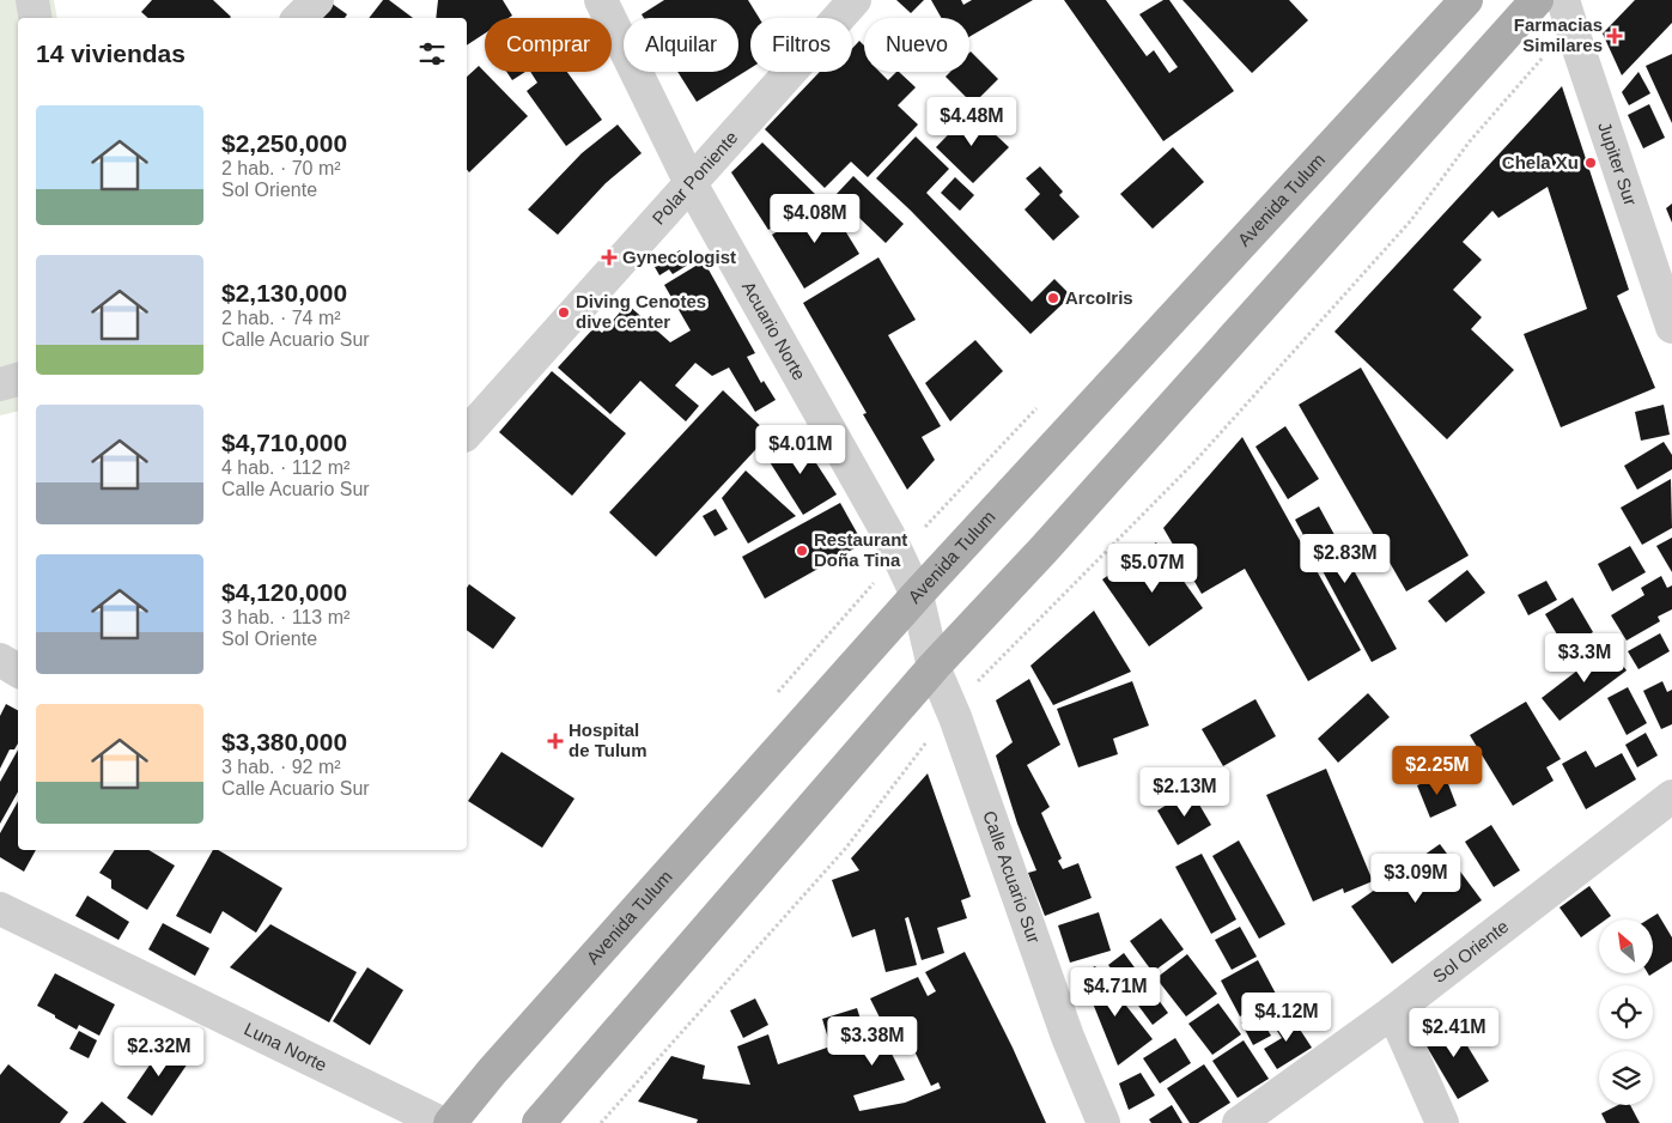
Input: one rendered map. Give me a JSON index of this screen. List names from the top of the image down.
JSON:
{
  "streets": {
    "main road": ["Avenida Tulum"],
    "street": [
      "Jupiter Sur",
      "Polar Poniente",
      "Acuario Norte",
      "Calle Acuario Sur",
      "Sol Oriente",
      "Luna Norte"
    ]
  },
  "crossings": [
    ["Polar Poniente", "Acuario Norte"],
    ["Avenida Tulum", "Acuario Norte"],
    ["Acuario Norte", "Calle Acuario Sur"]
  ],
  "places": {
    "health": ["Farmacias Similares", "Gynecologist", "Hospital de Tulum"],
    "other": [
      "Chela Xu",
      "ArcoIris",
      "Diving Cenotes dive center",
      "Restaurant Doña Tina"
    ]
  },
  "north": "top left",
  "page": {
    "chip": [
      "Comprar",
      "Alquilar",
      "Filtros",
      "Nuevo"
    ],
    "heading": "14 viviendas",
    "list": [
      {
        "name": "$2,250,000",
        "note": "2 hab. · 70 m² · Sol Oriente"
      },
      {
        "name": "$2,130,000",
        "note": "2 hab. · 74 m² · Calle Acuario Sur"
      },
      {
        "name": "$4,710,000",
        "note": "4 hab. · 112 m² · Calle Acuario Sur"
      },
      {
        "name": "$4,120,000",
        "note": "3 hab. · 113 m² · Sol Oriente"
      },
      {
        "name": "$3,380,000",
        "note": "3 hab. · 92 m² · Calle Acuario Sur"
      }
    ],
    "price": [
      "$4.48M",
      "$4.08M",
      "$4.01M",
      "$2.83M",
      "$5.07M",
      "$3.3M",
      "$2.25M",
      "$2.13M",
      "$3.09M",
      "$4.71M",
      "$4.12M",
      "$2.41M",
      "$3.38M",
      "$2.32M"
    ]
  }
}
